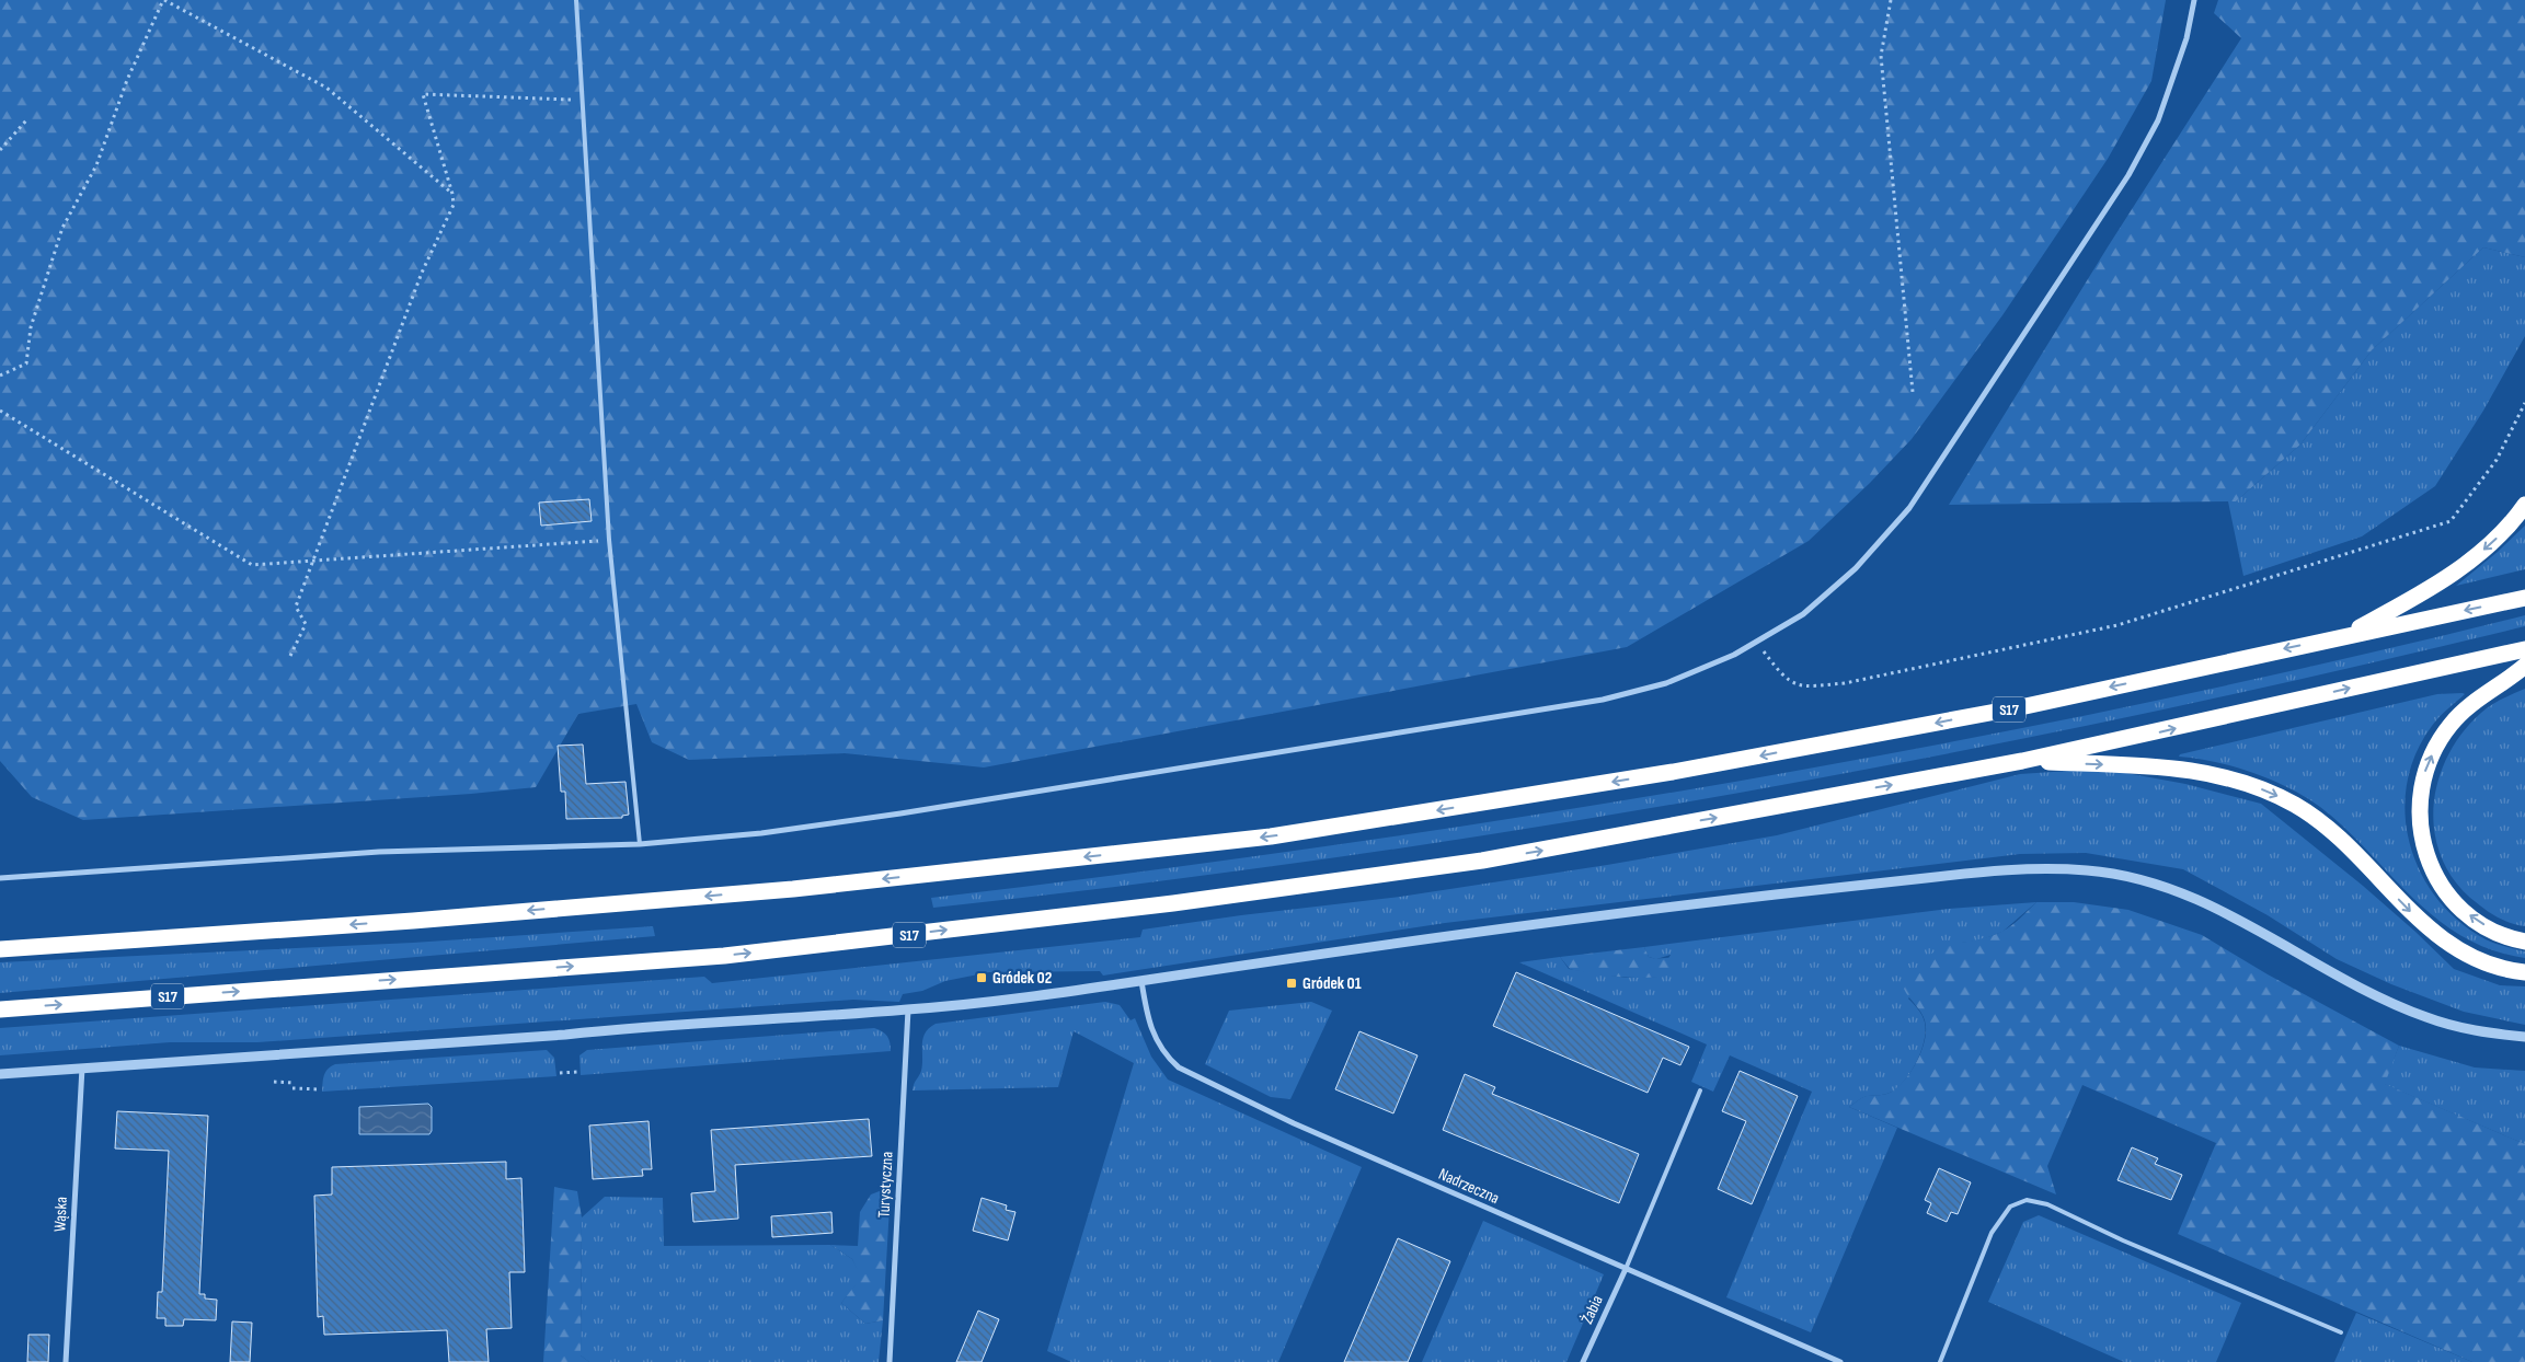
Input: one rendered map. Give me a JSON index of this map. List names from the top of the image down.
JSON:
{
  "streets": {
    "highway": ["S17"],
    "street": [
      "Turystyczna",
      "Nadrzeczna",
      "Wąska",
      "Żabia"
    ]
  },
  "crossings": [
    ["Nadrzeczna", "Żabia"]
  ],
  "places": {
    "transit": ["Gródek 02", "Gródek 01"]
  }
}
